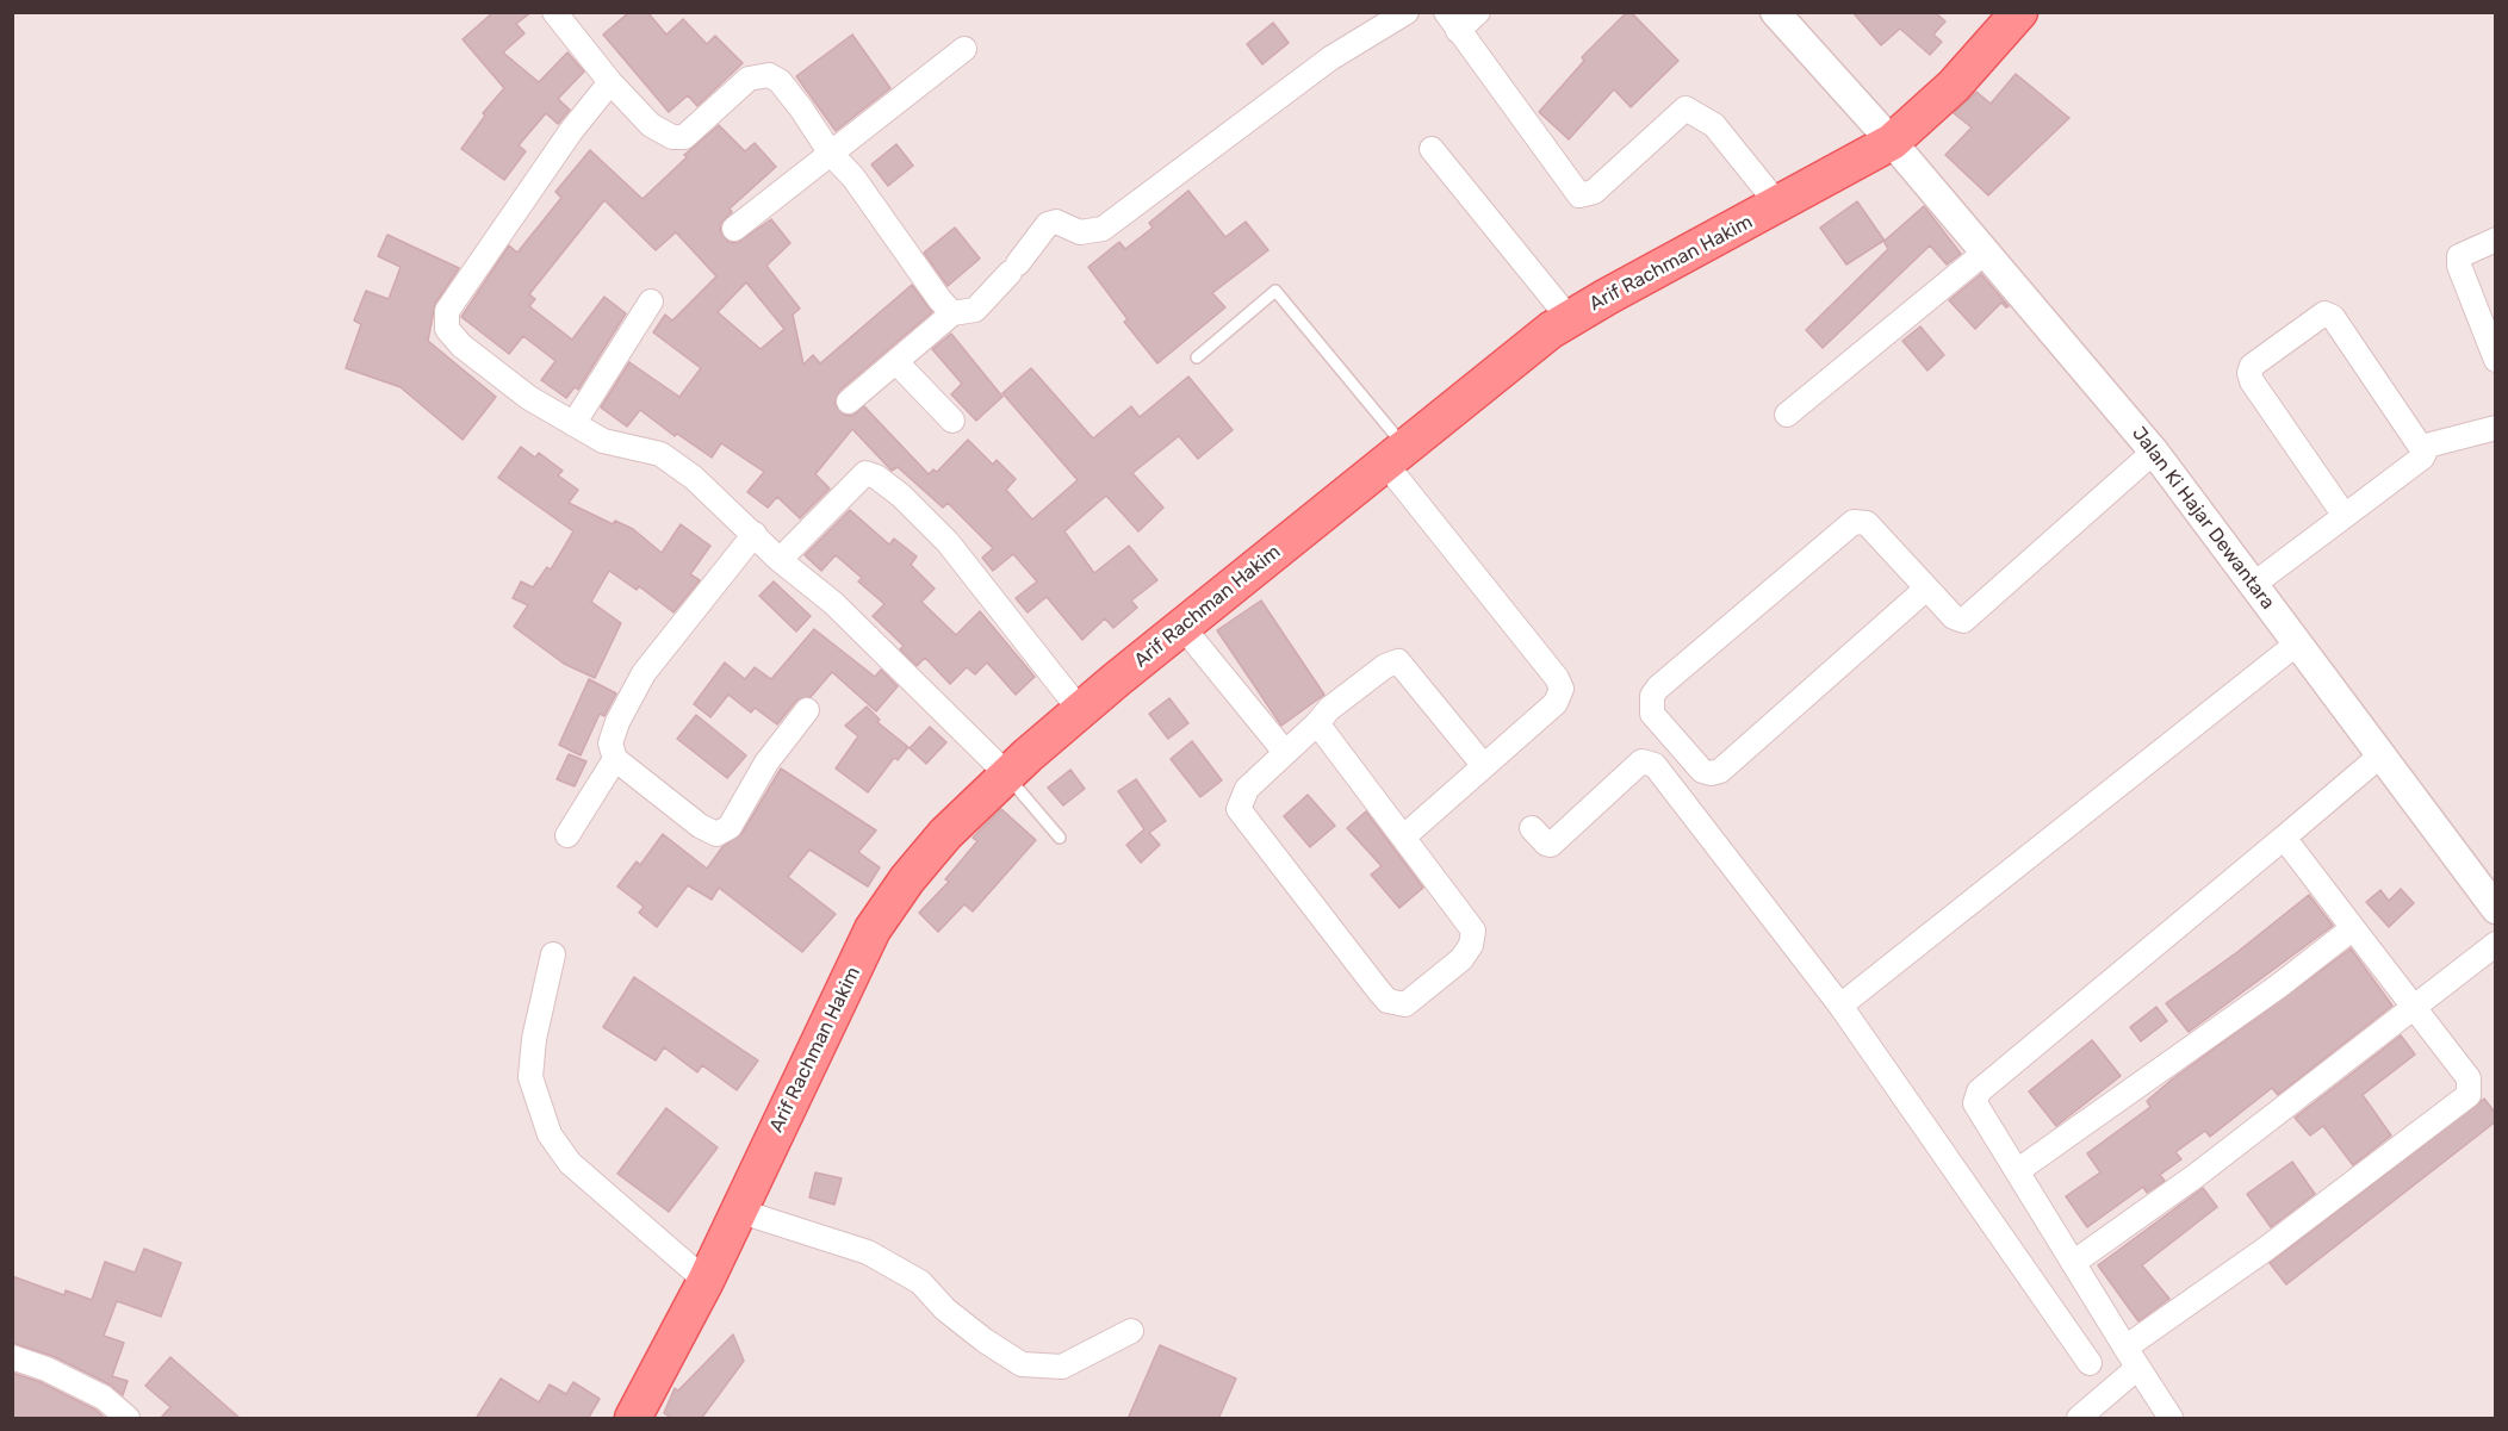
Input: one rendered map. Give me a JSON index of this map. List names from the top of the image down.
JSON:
{
  "streets": {
    "main road": ["Arif Rachman Hakim"],
    "street": ["Jalan Ki Hajar Dewantara"]
  },
  "crossings": [
    ["Arif Rachman Hakim", "Jalan Ki Hajar Dewantara"]
  ]
}
